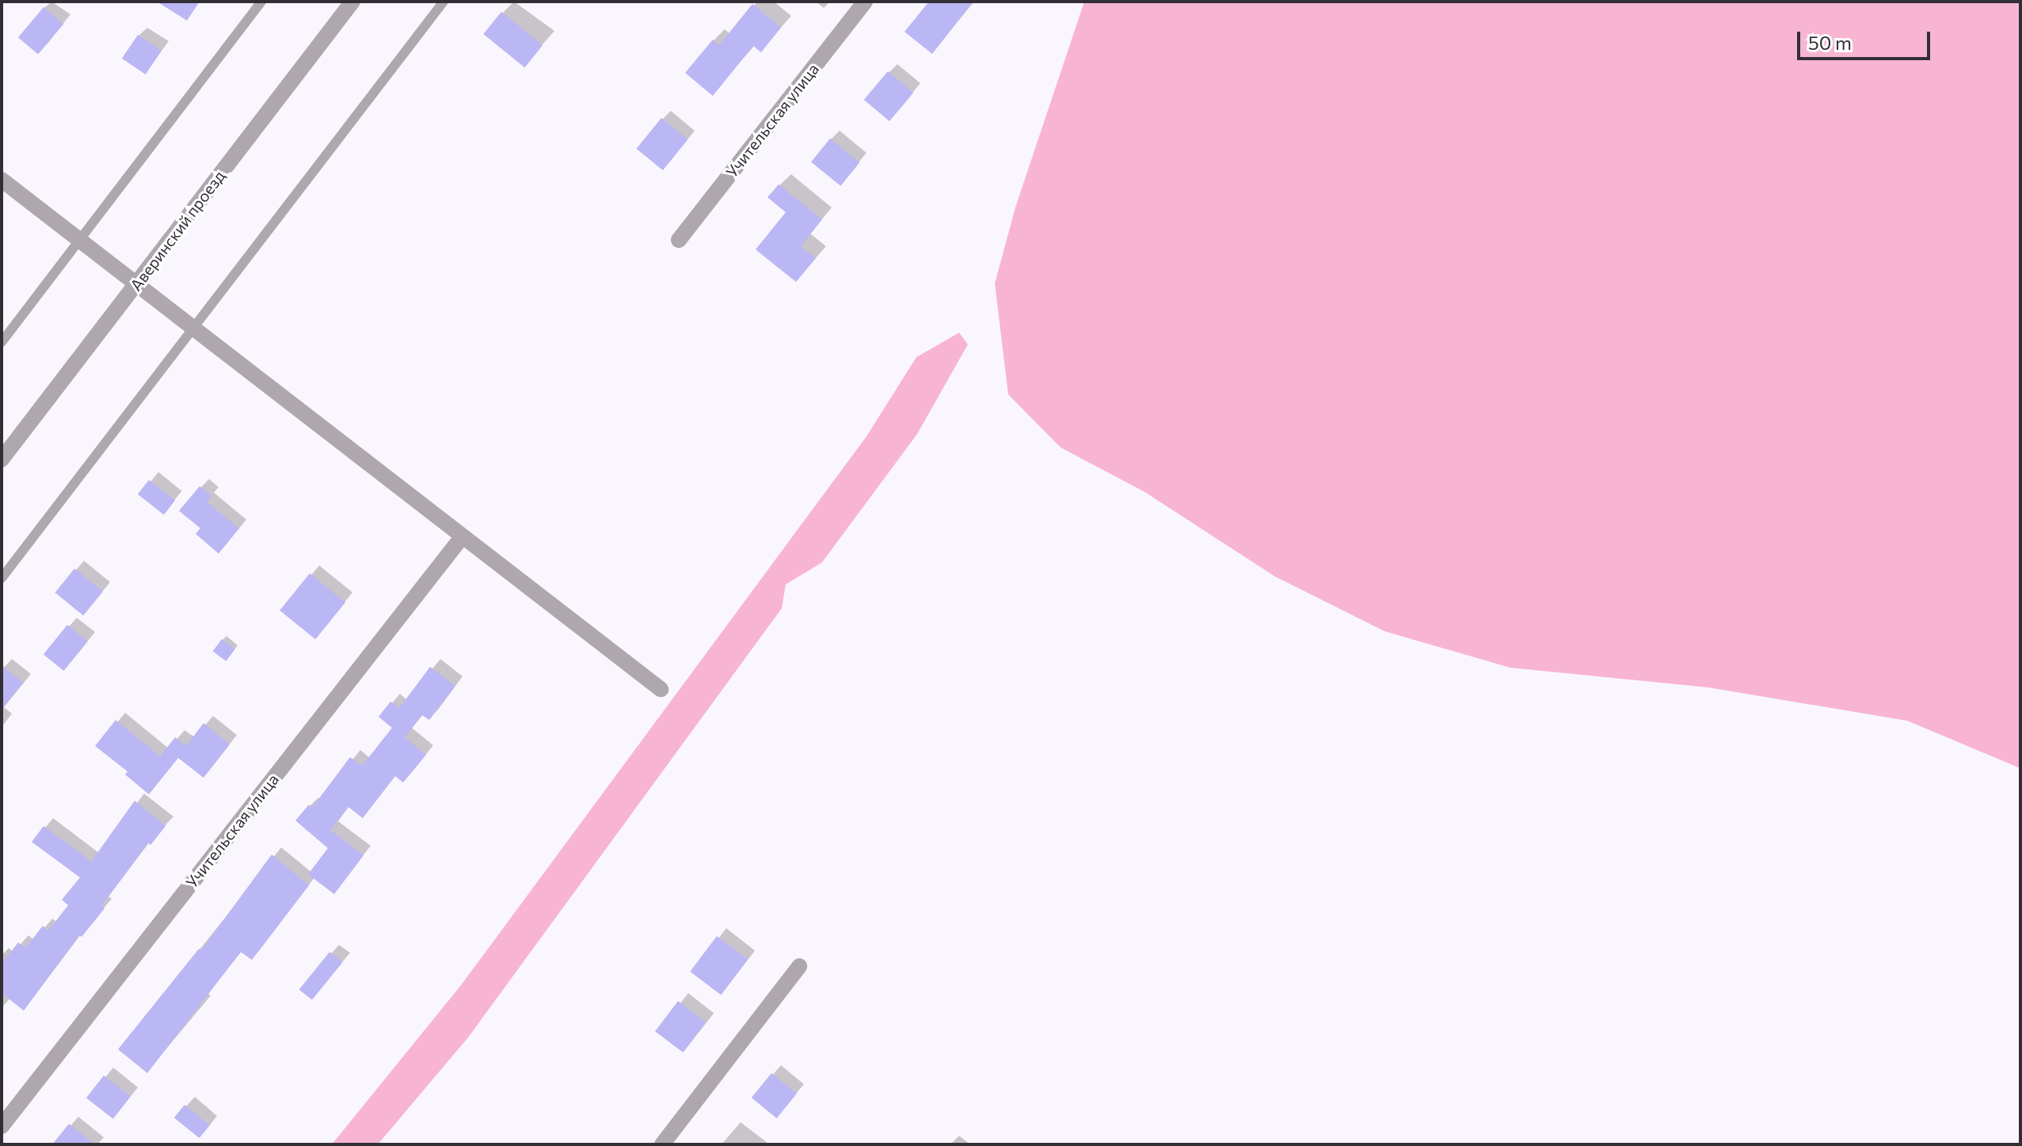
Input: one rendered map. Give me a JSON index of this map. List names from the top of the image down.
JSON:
{
  "streets": {
    "street": ["Учительская улица", "Аверинский проезд"]
  },
  "scale_bar": "50 m"
}
